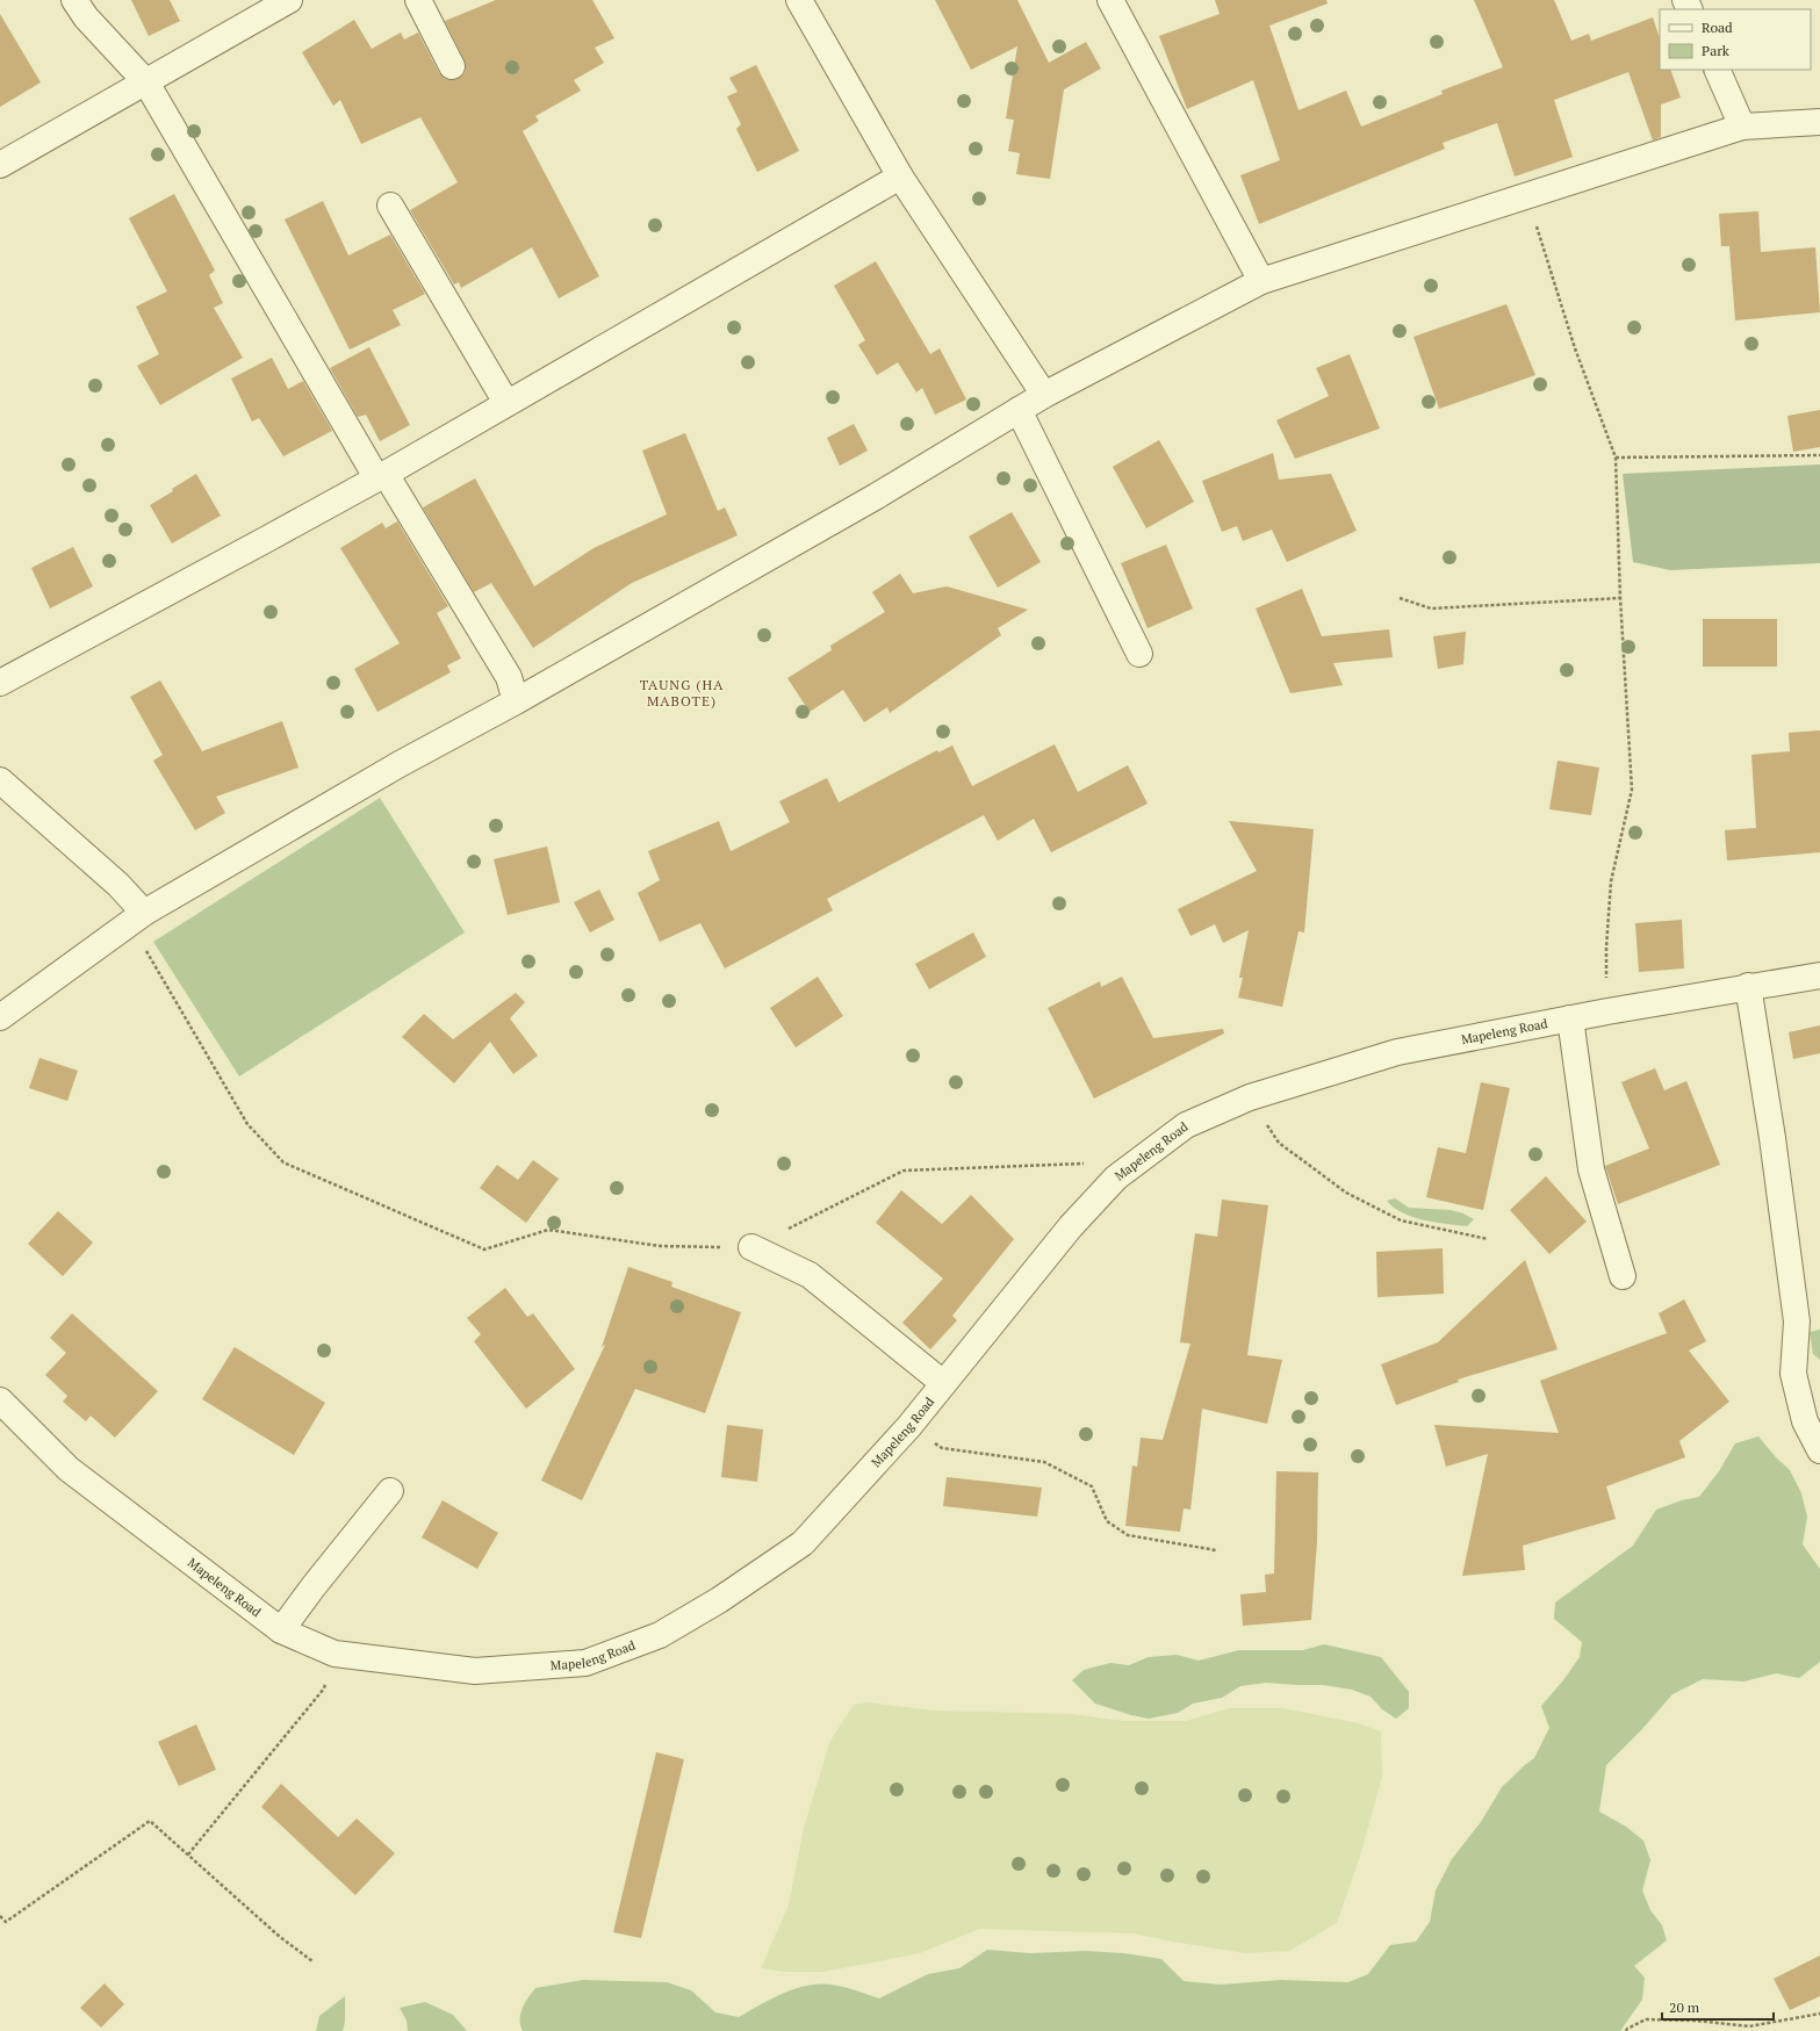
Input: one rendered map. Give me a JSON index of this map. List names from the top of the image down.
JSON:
{
  "streets": {
    "street": ["Mapeleng Road"]
  },
  "districts": ["TAUNG (HA MABOTE)"],
  "legend": ["Road", "Park"],
  "scale_bar": "20 m"
}
